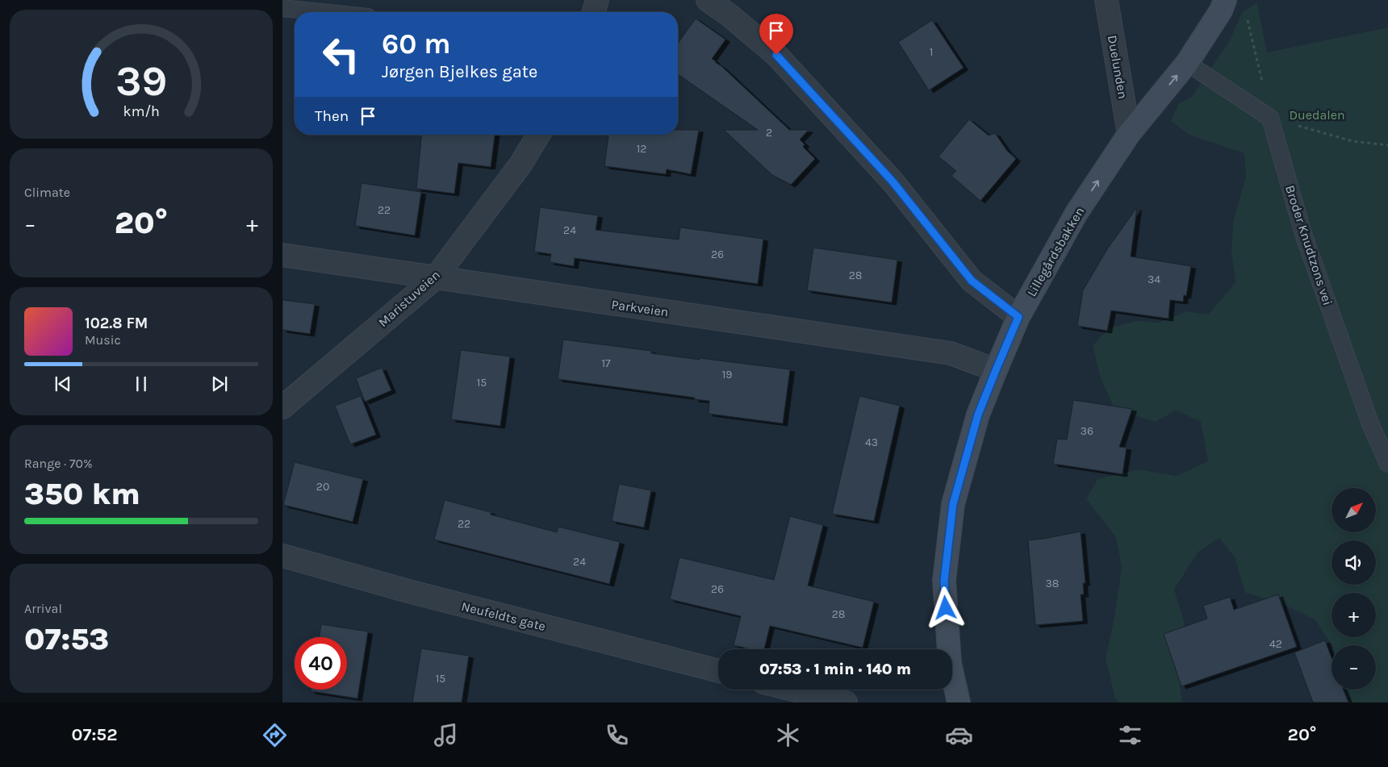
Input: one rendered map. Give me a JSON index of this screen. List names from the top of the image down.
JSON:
{
  "streets": {
    "street": [
      "Duelunden",
      "Lillegårdsbakken",
      "Maristuveien",
      "Parkveien",
      "Neufeldts gate"
    ],
    "lane": ["Broder Knudtzons vei"]
  },
  "crossings": [
    ["Duelunden", "Lillegårdsbakken"],
    ["Lillegårdsbakken", "Parkveien"],
    ["Maristuveien", "Parkveien"]
  ],
  "one_way": ["Lillegårdsbakken"],
  "parks": ["Duedalen"],
  "house_numbers": [
    "1",
    "2",
    "12",
    "22",
    "24",
    "26",
    "28",
    "34",
    "17",
    "19",
    "15",
    "36",
    "43",
    "20",
    "22",
    "24",
    "38",
    "26",
    "28",
    "42",
    "15"
  ],
  "north": "top right",
  "page": {
    "turn": ["60 m", "Jørgen Bjelkes gate"],
    "then": "Then",
    "tile": [
      "Climate",
      ["Range · 70%", "350 km"],
      ["Arrival", "07:53"]
    ],
    "heat": ["−", "20°", "+"],
    "song": ["102.8 FM", "Music"],
    "map_buttons": ["+", "−"],
    "limit": "40",
    "trip": "07:53 · 1 min · 140 m",
    "tabs": ["07:52", "20°"],
    "gauge": ["39", "km/h"]
  }
}
